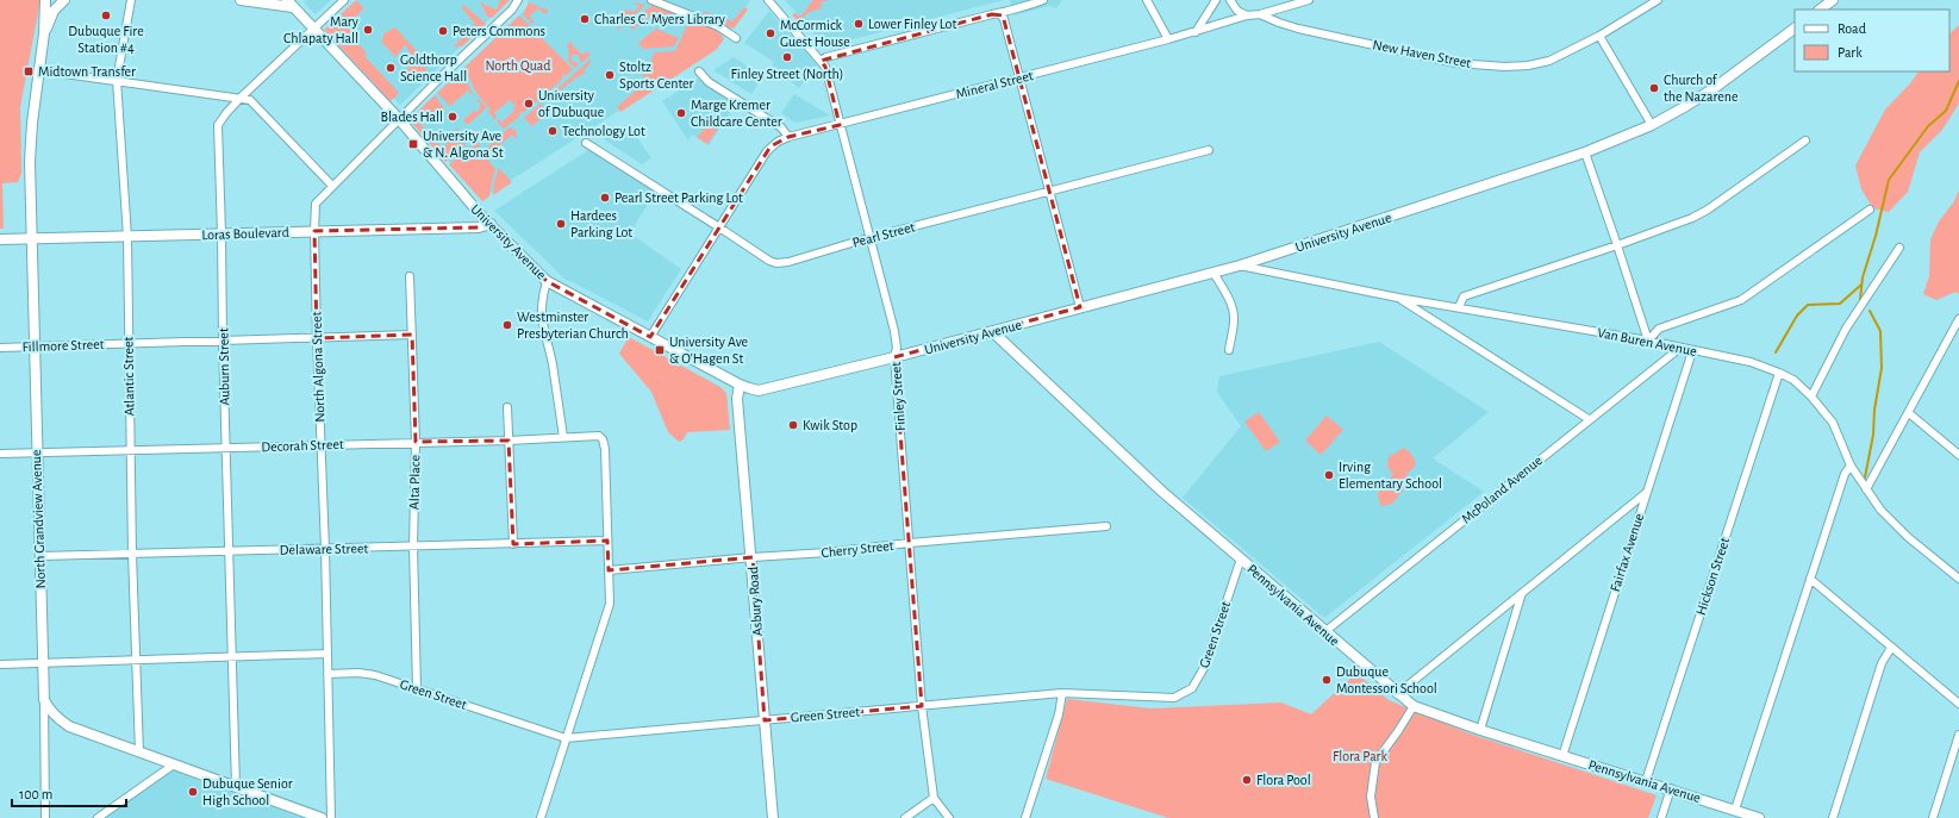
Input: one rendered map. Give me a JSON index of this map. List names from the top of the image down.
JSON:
{
  "streets": {
    "main road": [
      "University Avenue",
      "Loras Boulevard",
      "North Grandview Avenue",
      "Asbury Road",
      "Pennsylvania Avenue"
    ],
    "street": [
      "New Haven Street",
      "Mineral Street",
      "Pearl Street",
      "Van Buren Avenue",
      "Fillmore Street",
      "Auburn Street",
      "North Algona Street",
      "Atlantic Street",
      "Finley Street",
      "Decorah Street",
      "Alta Place",
      "McPoland Avenue",
      "Delaware Street",
      "Cherry Street",
      "Fairfax Avenue",
      "Hickson Street",
      "Green Street"
    ]
  },
  "crossings": [
    ["New Haven Street", "Mineral Street"],
    ["Mineral Street", "University Avenue"],
    ["Mineral Street", "Pearl Street"],
    ["Mineral Street", "Finley Street"],
    ["University Avenue", "Loras Boulevard"],
    ["University Avenue", "Van Buren Avenue"],
    ["University Avenue", "Auburn Street"],
    ["University Avenue", "North Algona Street"],
    ["University Avenue", "Finley Street"],
    ["University Avenue", "Asbury Road"],
    ["University Avenue", "Pennsylvania Avenue"],
    ["Loras Boulevard", "Auburn Street"],
    ["Loras Boulevard", "North Algona Street"],
    ["Loras Boulevard", "Atlantic Street"],
    ["Loras Boulevard", "North Grandview Avenue"],
    ["Pearl Street", "Finley Street"],
    ["Van Buren Avenue", "McPoland Avenue"],
    ["Van Buren Avenue", "Fairfax Avenue"],
    ["Van Buren Avenue", "Hickson Street"],
    ["Fillmore Street", "Auburn Street"],
    ["Fillmore Street", "North Algona Street"],
    ["Fillmore Street", "Atlantic Street"],
    ["Fillmore Street", "Alta Place"],
    ["Fillmore Street", "North Grandview Avenue"],
    ["Auburn Street", "Decorah Street"],
    ["Auburn Street", "Delaware Street"],
    ["North Algona Street", "Decorah Street"],
    ["North Algona Street", "Delaware Street"],
    ["North Algona Street", "Green Street"],
    ["Atlantic Street", "Decorah Street"],
    ["Atlantic Street", "Delaware Street"],
    ["Finley Street", "Cherry Street"],
    ["Finley Street", "Green Street"],
    ["Decorah Street", "Alta Place"],
    ["Decorah Street", "North Grandview Avenue"],
    ["Decorah Street", "Delaware Street"],
    ["Alta Place", "Delaware Street"],
    ["Alta Place", "Green Street"],
    ["McPoland Avenue", "Pennsylvania Avenue"],
    ["North Grandview Avenue", "Delaware Street"],
    ["Cherry Street", "Asbury Road"],
    ["Fairfax Avenue", "Pennsylvania Avenue"],
    ["Hickson Street", "Pennsylvania Avenue"],
    ["Asbury Road", "Green Street"],
    ["Pennsylvania Avenue", "Green Street"]
  ],
  "parks": ["North Quad", "Flora Park"],
  "places": {
    "other": [
      "Dubuque Fire Station #4",
      "Charles C. Myers Library",
      "Lower Finley Lot",
      "Mary Chlapaty Hall",
      "Peters Commons",
      "McCormick Guest House",
      "Finley Street (North)",
      "Goldthorp Science Hall",
      "Stoltz Sports Center",
      "Church of the Nazarene",
      "University of Dubuque",
      "Marge Kremer Childcare Center",
      "Blades Hall",
      "Technology Lot",
      "Pearl Street Parking Lot",
      "Hardees Parking Lot",
      "Westminster Presbyterian Church",
      "Kwik Stop",
      "Irving Elementary School",
      "Dubuque Montessori School",
      "Flora Pool",
      "Dubuque Senior High School"
    ],
    "transit": ["Midtown Transfer", "University Ave & N. Algona St", "University Ave & O'Hagen St"]
  },
  "legend": ["Road", "Park"],
  "scale_bar": "100 m"
}
